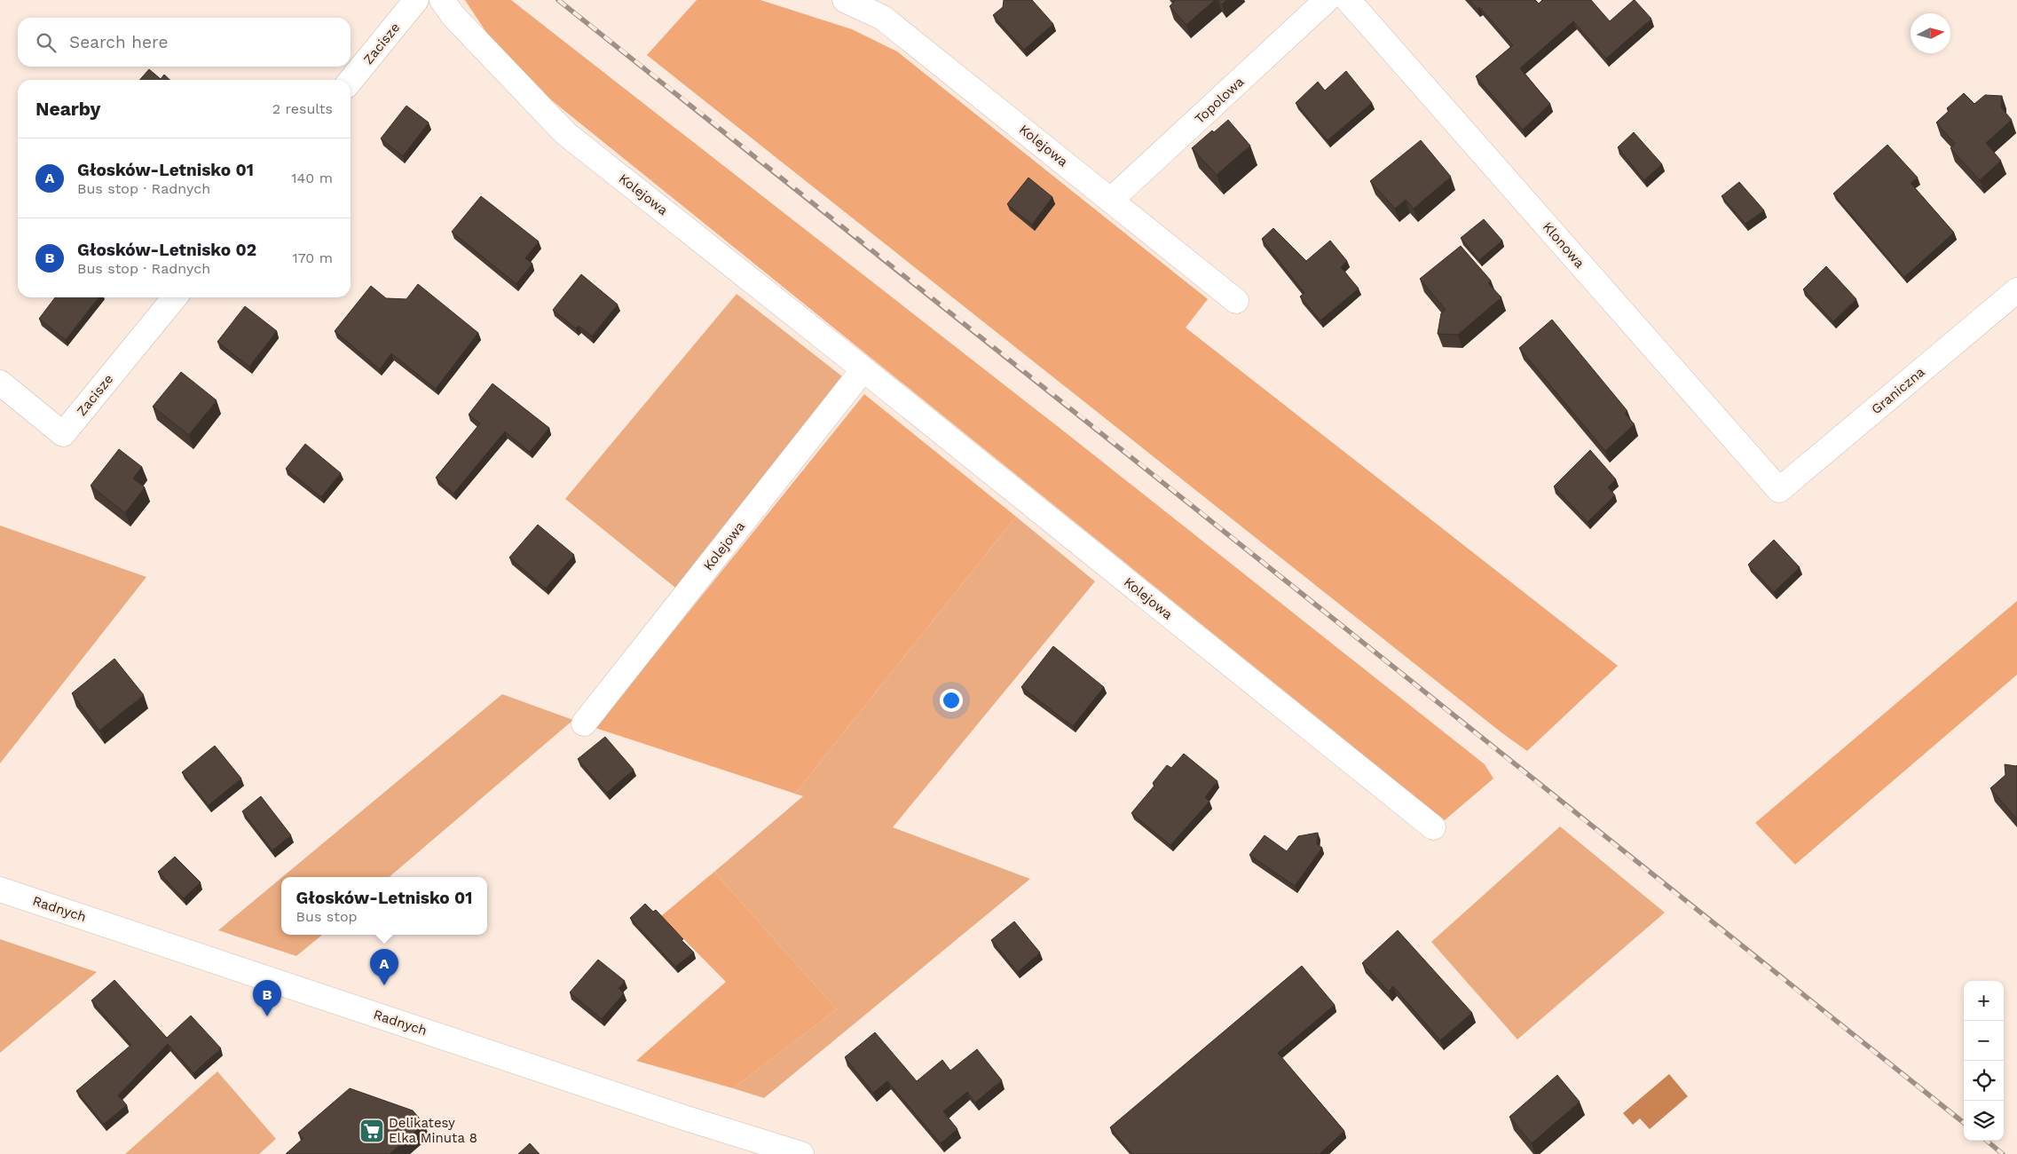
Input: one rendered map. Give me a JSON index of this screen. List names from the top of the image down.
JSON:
{
  "streets": {
    "street": [
      "Zacisze",
      "Topolowa",
      "Kolejowa",
      "Klonowa",
      "Graniczna",
      "Radnych"
    ]
  },
  "crossings": [
    ["Topolowa", "Kolejowa"],
    ["Klonowa", "Graniczna"]
  ],
  "places": {
    "supermarket": ["Delikatesy Elka Minuta 8"]
  },
  "north": "right",
  "page": {
    "search": "Search here",
    "heading": ["Nearby", "2 results"],
    "list": [
      {
        "mark": "A",
        "name": "Głosków-Letnisko 01",
        "note": "Bus stop · Radnych",
        "value": "140 m"
      },
      {
        "mark": "B",
        "name": "Głosków-Letnisko 02",
        "note": "Bus stop · Radnych",
        "value": "170 m"
      }
    ],
    "popup": ["Głosków-Letnisko 01", "Bus stop"],
    "pins": ["A", "B"],
    "map_buttons": ["+", "−"]
  }
}
